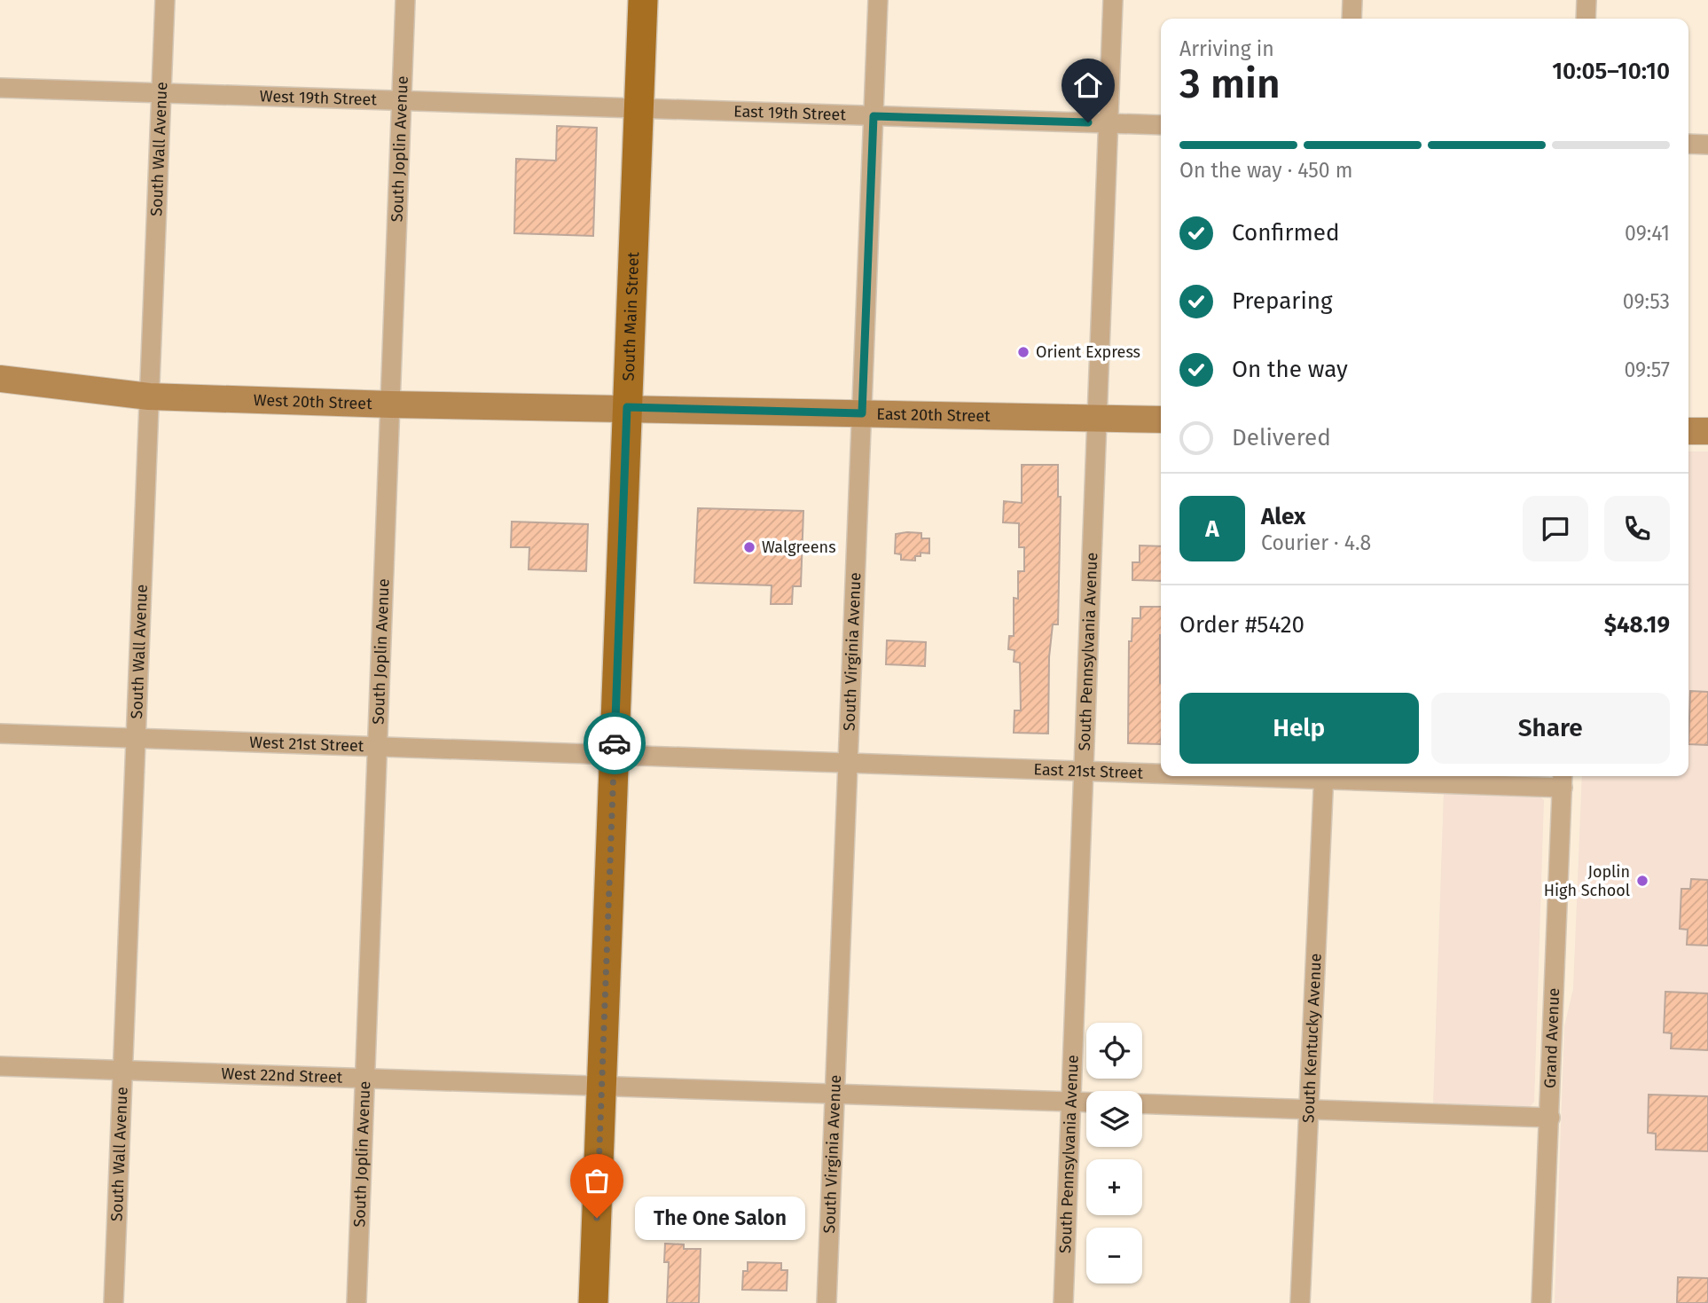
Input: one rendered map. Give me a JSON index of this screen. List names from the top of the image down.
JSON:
{
  "streets": {
    "main road": ["South Main Street", "West 20th Street", "East 20th Street"],
    "street": [
      "West 19th Street",
      "East 19th Street",
      "South Wall Avenue",
      "South Joplin Avenue",
      "South Virginia Avenue",
      "South Pennsylvania Avenue",
      "West 21st Street",
      "East 21st Street",
      "South Kentucky Avenue",
      "Grand Avenue",
      "West 22nd Street"
    ]
  },
  "crossings": [
    ["West 19th Street", "East 19th Street"],
    ["West 19th Street", "South Wall Avenue"],
    ["West 19th Street", "South Joplin Avenue"],
    ["West 19th Street", "South Main Street"],
    ["East 19th Street", "South Main Street"],
    ["East 19th Street", "South Virginia Avenue"],
    ["East 19th Street", "South Pennsylvania Avenue"],
    ["South Wall Avenue", "West 20th Street"],
    ["South Wall Avenue", "West 21st Street"],
    ["South Wall Avenue", "West 22nd Street"],
    ["South Joplin Avenue", "West 20th Street"],
    ["South Joplin Avenue", "West 21st Street"],
    ["South Joplin Avenue", "West 22nd Street"],
    ["South Main Street", "West 20th Street"],
    ["South Main Street", "East 20th Street"],
    ["South Main Street", "West 21st Street"],
    ["South Main Street", "East 21st Street"],
    ["South Main Street", "West 22nd Street"],
    ["West 20th Street", "East 20th Street"],
    ["East 20th Street", "South Virginia Avenue"],
    ["East 20th Street", "South Pennsylvania Avenue"],
    ["South Virginia Avenue", "East 21st Street"],
    ["South Virginia Avenue", "West 22nd Street"],
    ["South Pennsylvania Avenue", "East 21st Street"],
    ["South Pennsylvania Avenue", "West 22nd Street"],
    ["West 21st Street", "East 21st Street"],
    ["East 21st Street", "Grand Avenue"]
  ],
  "places": [
    "Orient Express",
    "Walgreens",
    "Joplin High School",
    "The One Salon"
  ],
  "page": {
    "heading": ["3 min", "Arriving in", "10:05–10:10"],
    "panel": [
      "Alex",
      "Courier · 4.8",
      "Order #5420",
      "$48.19"
    ],
    "bar": "On the way · 450 m",
    "list": [
      ["Confirmed", "09:41"],
      ["Preparing", "09:53"],
      ["On the way", "09:57"],
      "Delivered"
    ],
    "round": "A",
    "buttons": ["Help", "Share"],
    "map_buttons": ["+", "−"],
    "bubble": "The One Salon"
  }
}
